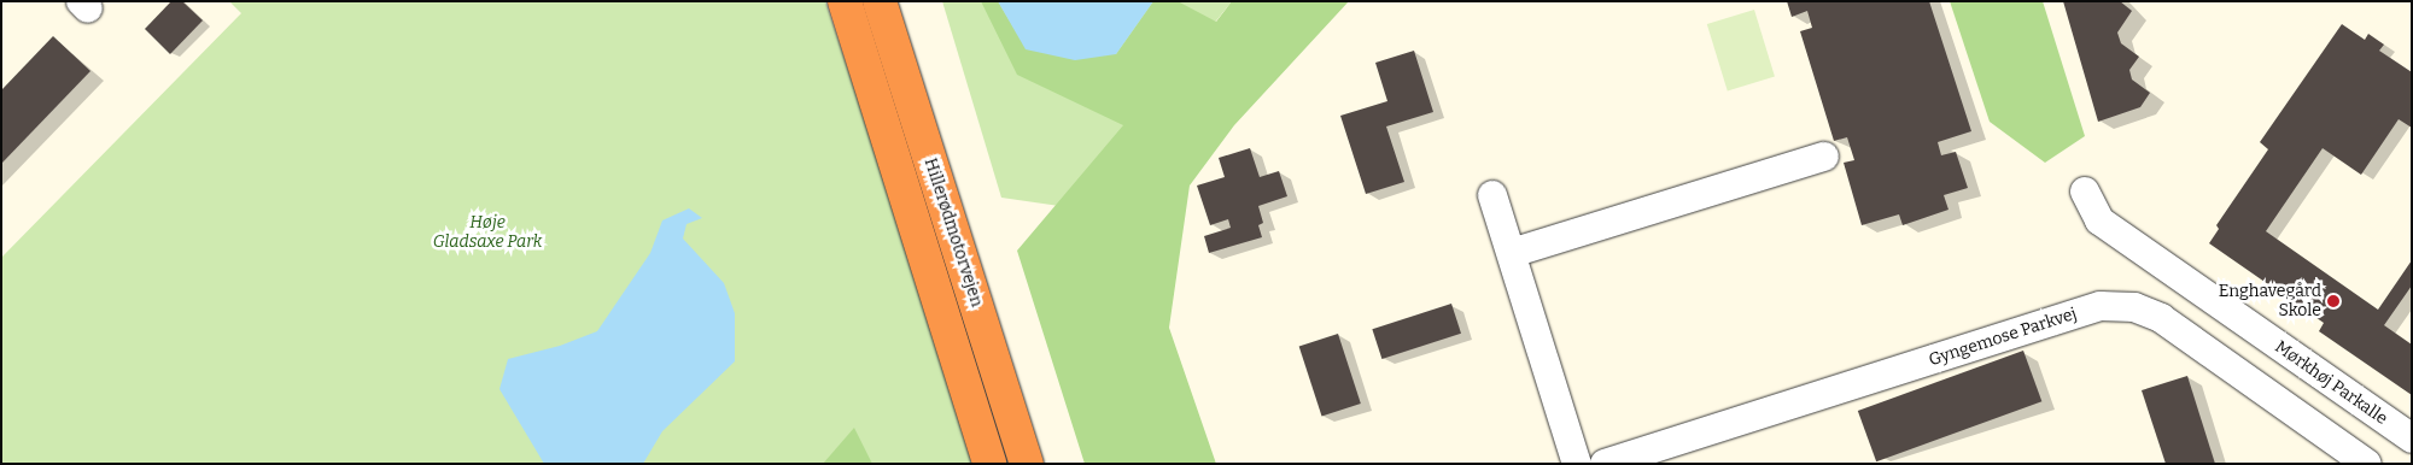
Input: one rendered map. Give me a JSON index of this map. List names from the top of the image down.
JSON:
{
  "streets": {
    "highway": ["Hillerødmotorvejen"],
    "street": ["Gyngemose Parkvej", "Mørkhøj Parkalle"]
  },
  "parks": ["Høje Gladsaxe Park"],
  "places": ["Enghavegård Skole"]
}
